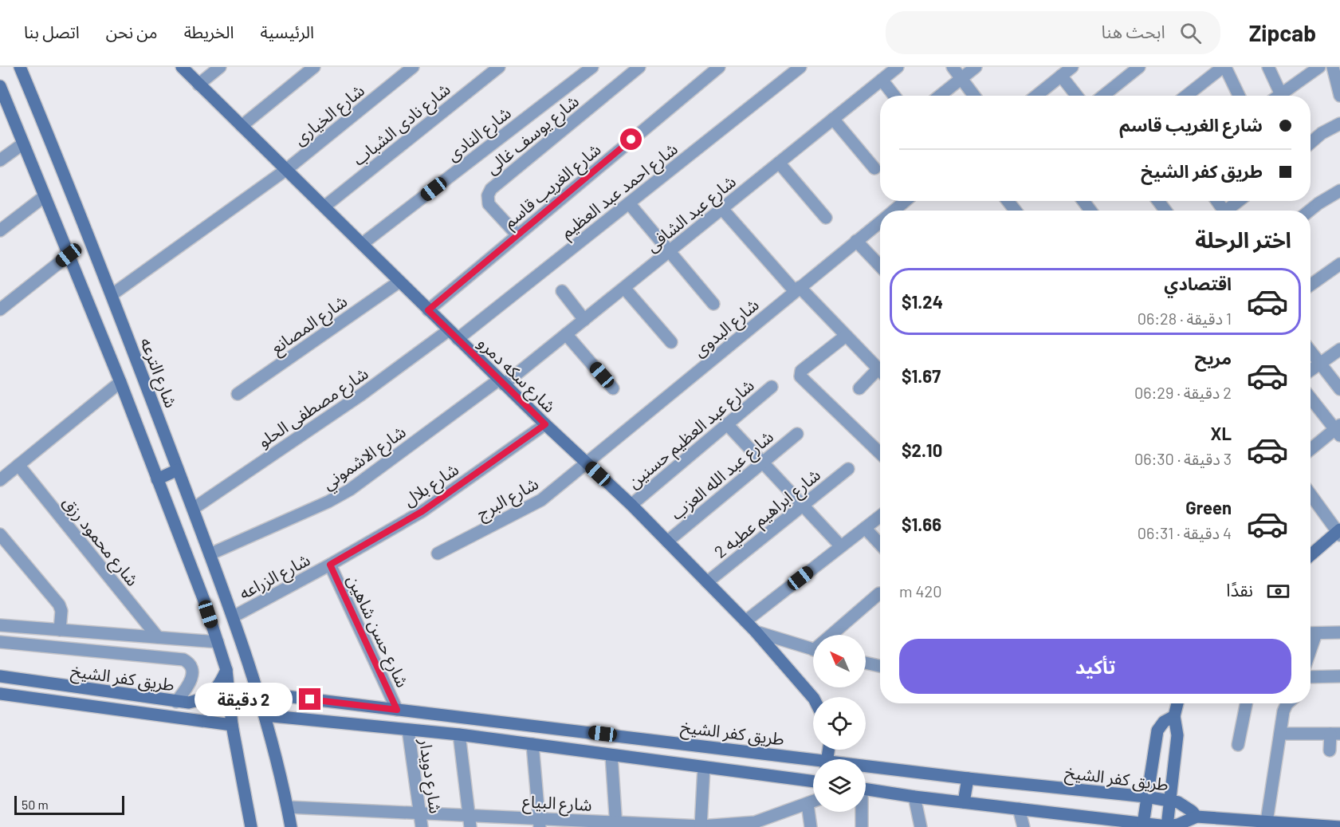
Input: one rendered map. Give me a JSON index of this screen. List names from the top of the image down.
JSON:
{
  "streets": {
    "street": [
      "شارع الخيارى",
      "شارع نادى الشباب",
      "شارع النادى",
      "شارع يوسف غالى",
      "شارع الغريب قاسم",
      "شارع احمد عبد العظيم",
      "شارع عبد الشافى",
      "شارع المصانع",
      "شارع البدوى",
      "شارع الترعه",
      "شارع سكه دمرو",
      "شارع مصطفى الحلو",
      "شارع عبد العظيم حسنين",
      "شارع الاشموني",
      "شارع عبد الله العزب",
      "شارع بلال",
      "شارع البرج",
      "شارع ابراهيم عطيه 2",
      "شارع محمود رزق",
      "شارع الزراعه",
      "شارع حسن شاهين",
      "طريق كفر الشيخ",
      "شارع دويدار",
      "شارع البياع"
    ]
  },
  "crossings": [
    ["شارع الخيارى", "شارع الترعه"],
    ["شارع الخيارى", "شارع سكه دمرو"],
    ["شارع نادى الشباب", "شارع سكه دمرو"],
    ["شارع النادى", "شارع سكه دمرو"],
    ["شارع يوسف غالى", "شارع الغريب قاسم"],
    ["شارع الغريب قاسم", "شارع سكه دمرو"],
    ["شارع احمد عبد العظيم", "شارع سكه دمرو"],
    ["شارع عبد الشافى", "شارع سكه دمرو"],
    ["شارع عبد الشافى", "شارع الاشموني"],
    ["شارع المصانع", "شارع سكه دمرو"],
    ["شارع البدوى", "شارع سكه دمرو"],
    ["شارع البدوى", "شارع البرج"],
    ["شارع الترعه", "شارع مصطفى الحلو"],
    ["شارع الترعه", "شارع الاشموني"],
    ["شارع الترعه", "شارع الزراعه"],
    ["شارع الترعه", "طريق كفر الشيخ"],
    ["شارع الترعه", "شارع البياع"],
    ["شارع سكه دمرو", "شارع مصطفى الحلو"],
    ["شارع سكه دمرو", "شارع عبد العظيم حسنين"],
    ["شارع سكه دمرو", "شارع الاشموني"],
    ["شارع سكه دمرو", "شارع عبد الله العزب"],
    ["شارع سكه دمرو", "شارع بلال"],
    ["شارع سكه دمرو", "شارع البرج"],
    ["شارع سكه دمرو", "شارع ابراهيم عطيه 2"],
    ["شارع بلال", "شارع الزراعه"],
    ["شارع بلال", "شارع حسن شاهين"],
    ["شارع الزراعه", "شارع حسن شاهين"],
    ["شارع حسن شاهين", "طريق كفر الشيخ"],
    ["شارع دويدار", "شارع البياع"]
  ],
  "scale_bar": "50 m",
  "north": "top left",
  "page": {
    "header": "Zipcab",
    "search": "ابحث هنا",
    "nav": [
      "الرئيسية",
      "الخريطة",
      "من نحن",
      "اتصل بنا"
    ],
    "banner": ["شارع الغريب قاسم", "طريق كفر الشيخ"],
    "heading": "اختر الرحلة",
    "list": [
      {
        "name": "اقتصادي",
        "note": "1 دقيقة · 06:28",
        "value": "$1.24"
      },
      {
        "name": "مريح",
        "note": "2 دقيقة · 06:29",
        "value": "$1.67"
      },
      {
        "name": "XL",
        "note": "3 دقيقة · 06:30",
        "value": "$2.10"
      },
      {
        "name": "Green",
        "note": "4 دقيقة · 06:31",
        "value": "$1.66"
      }
    ],
    "pay": ["نقدًا", "420 m"],
    "buttons": "تأكيد",
    "bubble": "2 دقيقة",
    "scale": "50 m"
  }
}
